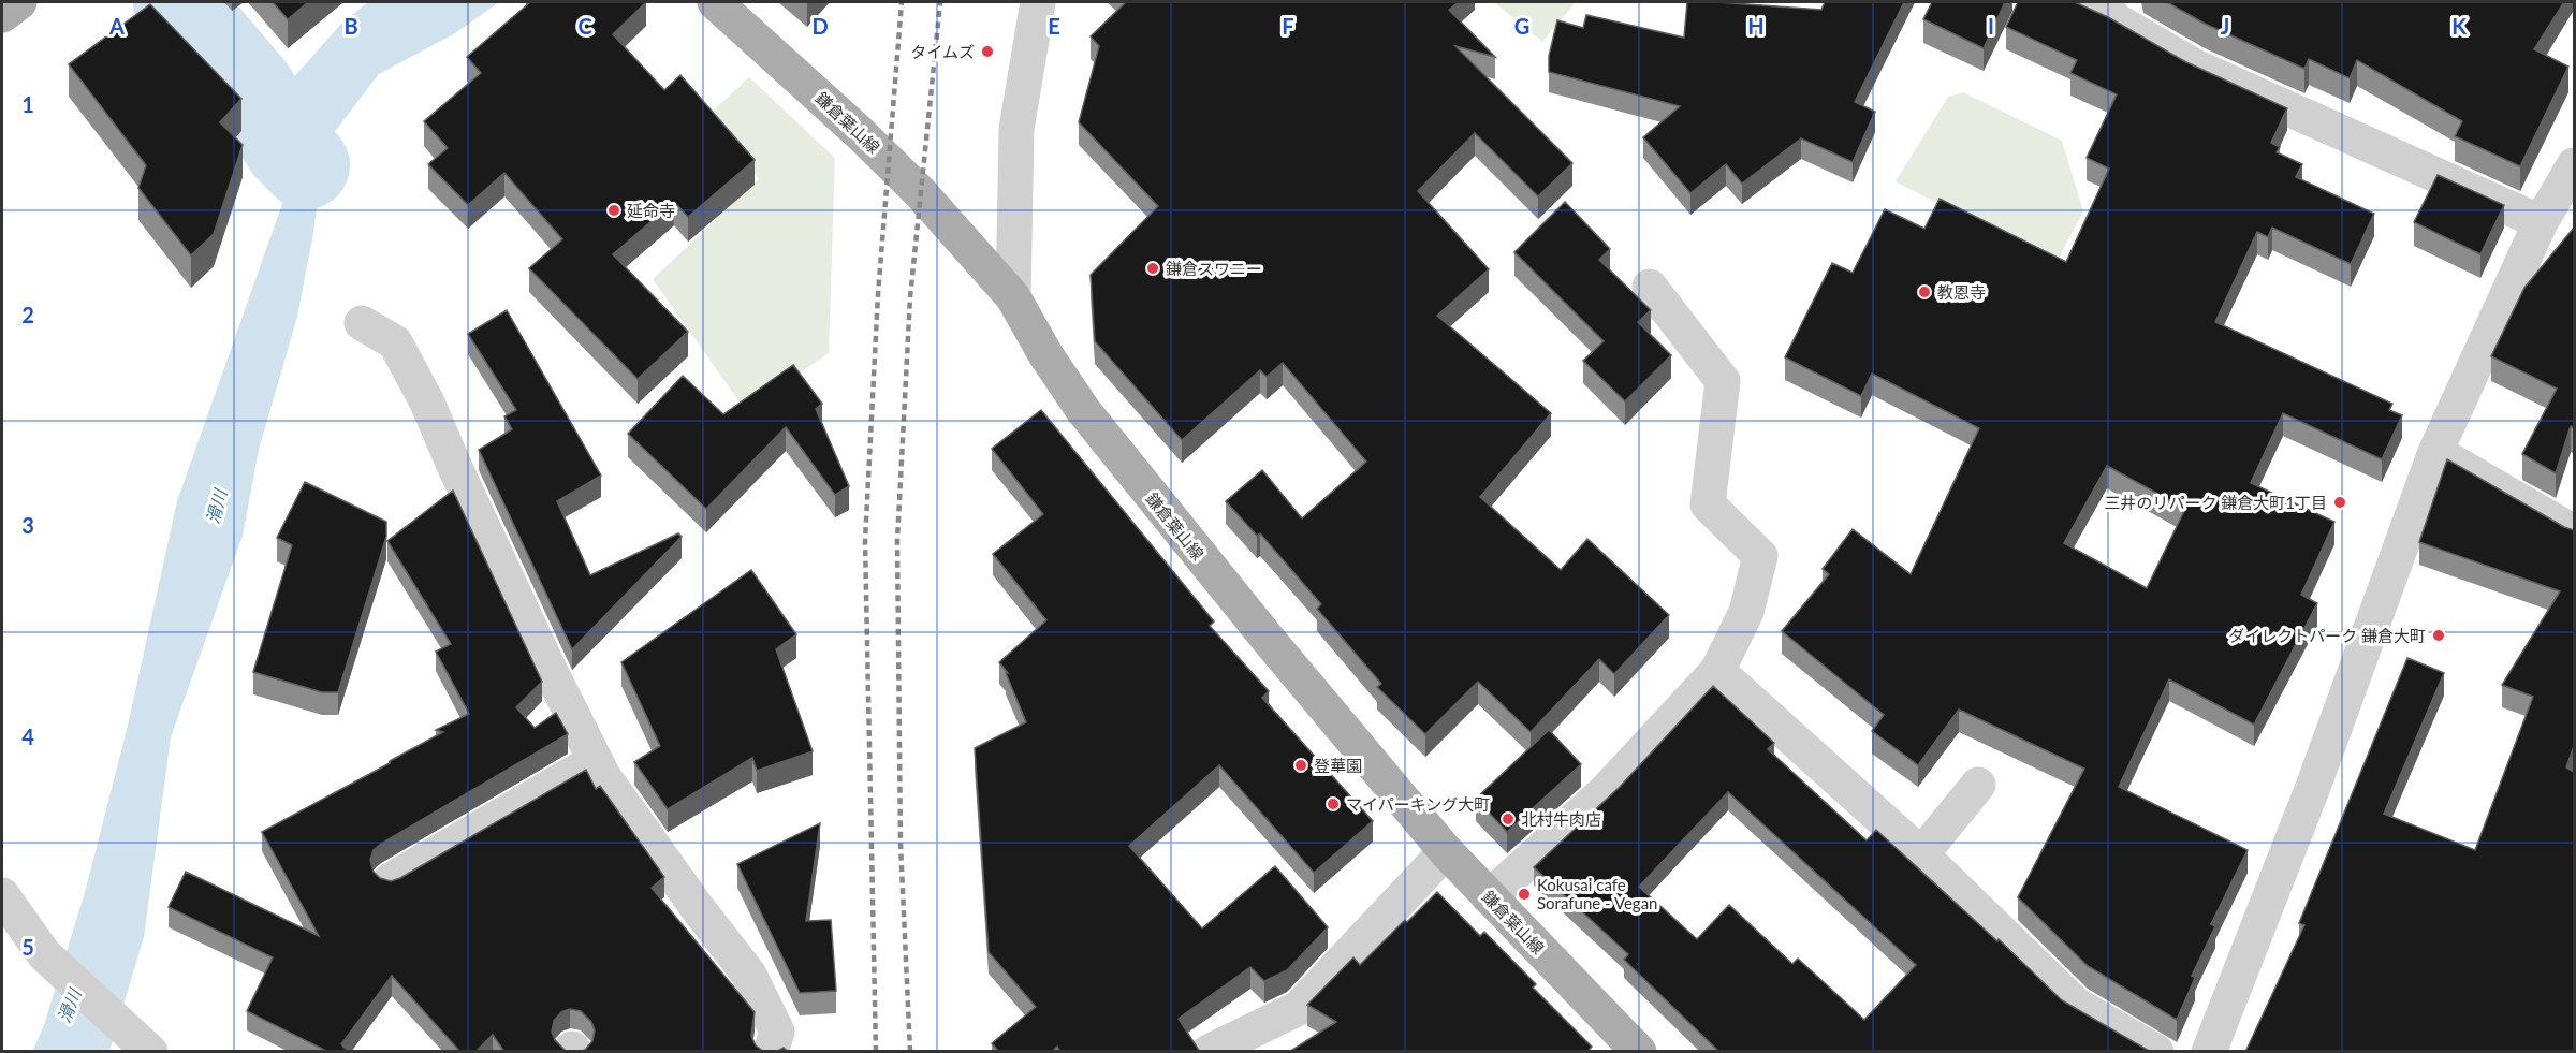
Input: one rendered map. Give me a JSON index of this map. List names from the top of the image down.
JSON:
{
  "streets": {
    "main road": ["鎌倉葉山線"]
  },
  "water": ["滑川"],
  "places": [
    "タイムズ",
    "延命寺",
    "鎌倉スワニー",
    "教恩寺",
    "三井のリパーク 鎌倉大町1丁目",
    "ダイレクトパーク 鎌倉大町",
    "登華園",
    "マイパーキング大町",
    "北村牛肉店",
    "Kokusai cafe Sorafune - Vegan"
  ],
  "grid": {
    "columns": [
      "A",
      "B",
      "C",
      "D",
      "E",
      "F",
      "G",
      "H",
      "I",
      "J",
      "K"
    ],
    "rows": [
      "1",
      "2",
      "3",
      "4",
      "5"
    ]
  }
}
